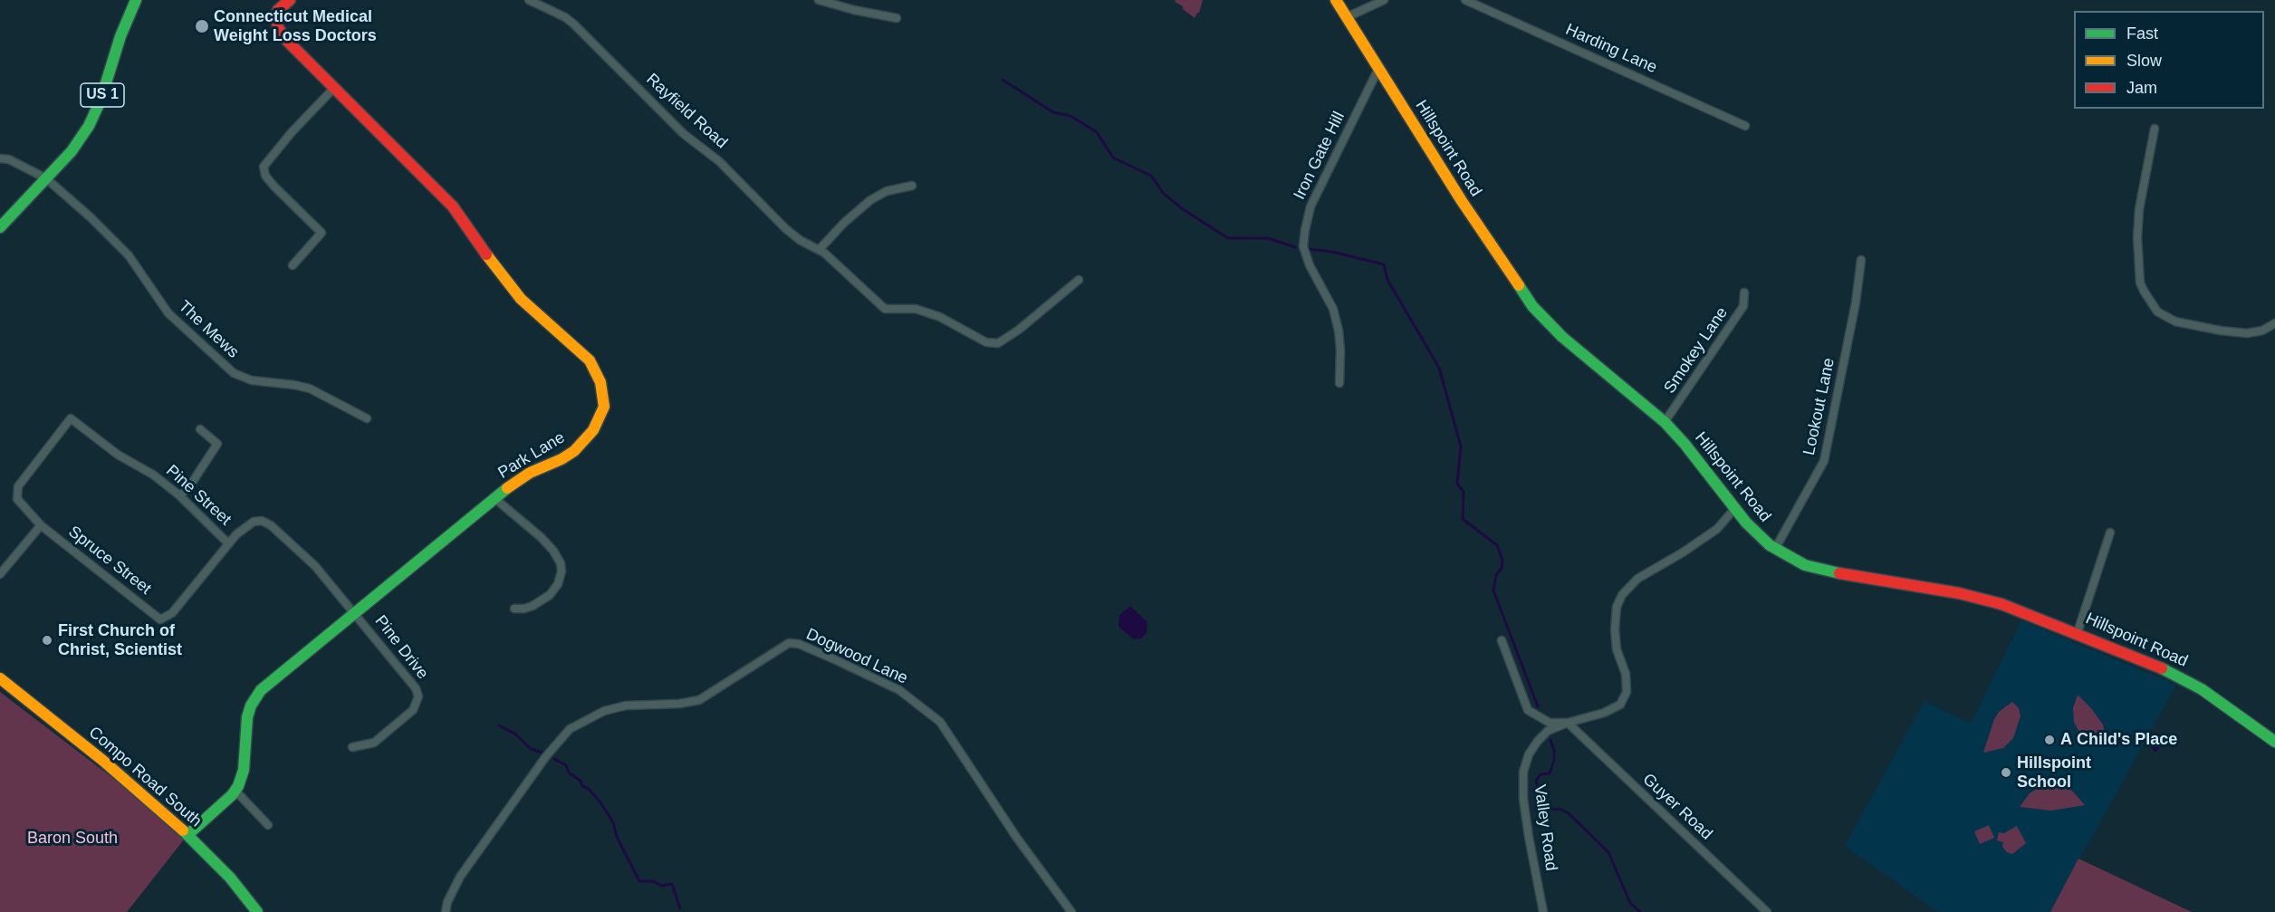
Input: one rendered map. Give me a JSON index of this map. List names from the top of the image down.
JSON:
{
  "streets": {
    "street": [
      "Harding Lane",
      "US 1",
      "Rayfield Road",
      "Hillspoint Road",
      "Iron Gate Hill",
      "The Mews",
      "Smokey Lane",
      "Lookout Lane",
      "Park Lane",
      "Pine Street",
      "Spruce Street",
      "Pine Drive",
      "Dogwood Lane",
      "Compo Road South",
      "Guyer Road",
      "Valley Road"
    ]
  },
  "crossings": [
    ["US 1", "The Mews"],
    ["Hillspoint Road", "Iron Gate Hill"],
    ["Hillspoint Road", "Smokey Lane"],
    ["Hillspoint Road", "Lookout Lane"],
    ["Hillspoint Road", "Valley Road"],
    ["Park Lane", "Pine Drive"],
    ["Pine Street", "Spruce Street"],
    ["Pine Street", "Pine Drive"],
    ["Guyer Road", "Valley Road"]
  ],
  "parks": ["Baron South"],
  "places": [
    "Connecticut Medical Weight Loss Doctors",
    "First Church of Christ, Scientist",
    "A Child's Place",
    "Hillspoint School"
  ],
  "legend": ["Fast", "Slow", "Jam"]
}
